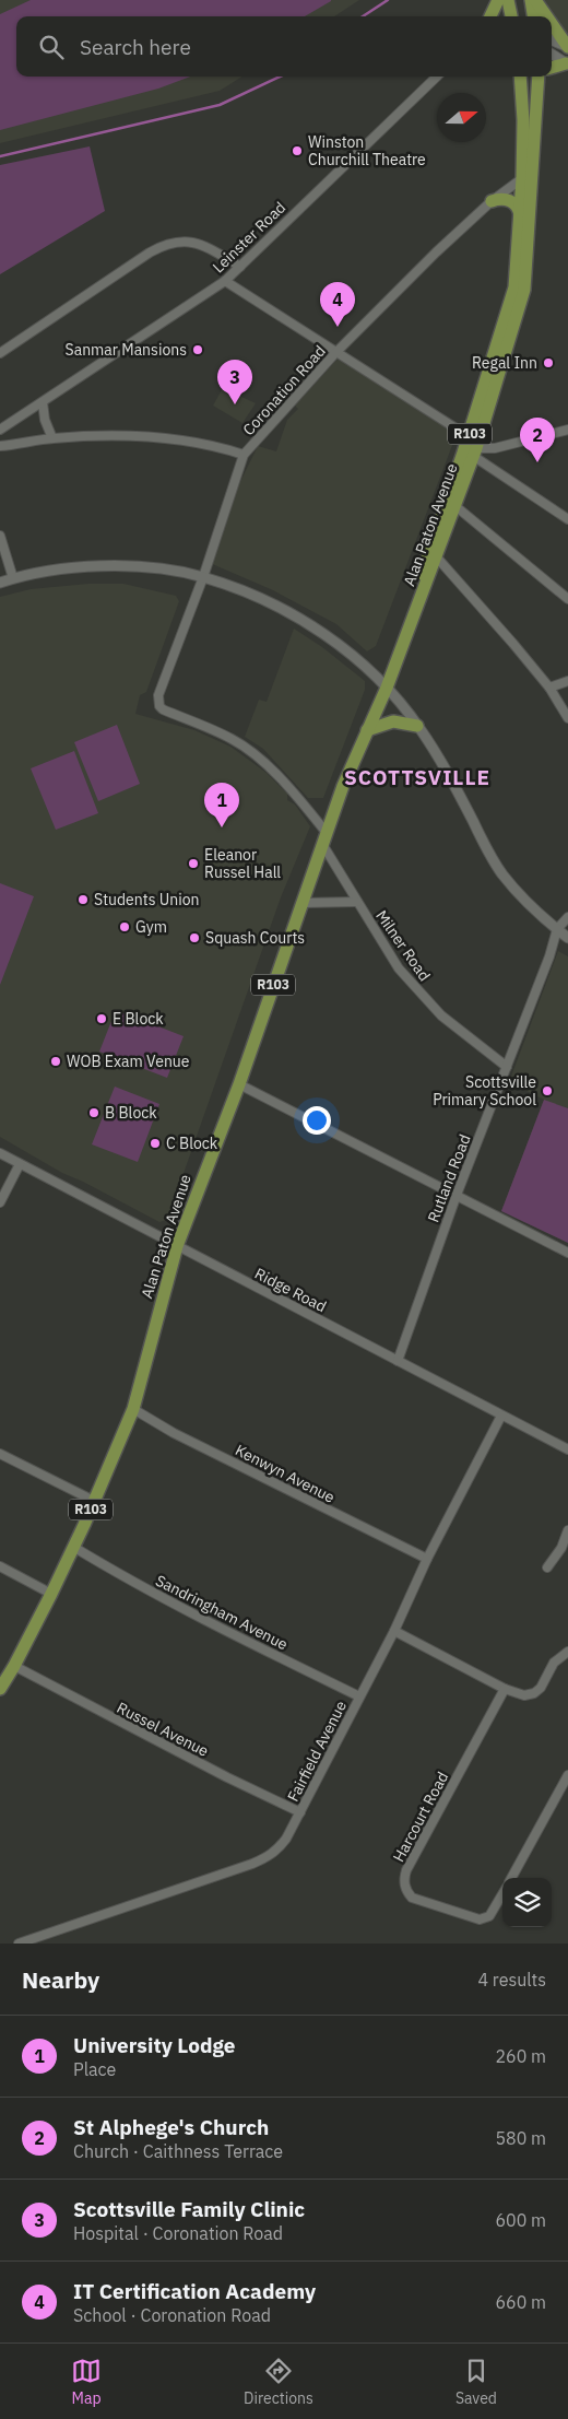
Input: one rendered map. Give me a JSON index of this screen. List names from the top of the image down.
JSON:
{
  "streets": {
    "main road": ["R103", "Alan Paton Avenue"],
    "street": [
      "Leinster Road",
      "Coronation Road",
      "Milner Road",
      "Rutland Road",
      "Ridge Road",
      "Kenwyn Avenue",
      "Sandringham Avenue",
      "Russel Avenue",
      "Fairfield Avenue",
      "Harcourt Road"
    ]
  },
  "crossings": [
    ["Coronation Road", "Alan Paton Avenue"],
    ["Coronation Road", "Milner Road"],
    ["Alan Paton Avenue", "Milner Road"],
    ["Alan Paton Avenue", "Ridge Road"],
    ["Alan Paton Avenue", "Kenwyn Avenue"],
    ["Alan Paton Avenue", "Sandringham Avenue"],
    ["Alan Paton Avenue", "Russel Avenue"],
    ["Milner Road", "Rutland Road"],
    ["Rutland Road", "Ridge Road"],
    ["Ridge Road", "Fairfield Avenue"],
    ["Kenwyn Avenue", "Fairfield Avenue"],
    ["Sandringham Avenue", "Fairfield Avenue"],
    ["Russel Avenue", "Fairfield Avenue"]
  ],
  "districts": ["SCOTTSVILLE"],
  "places": [
    "Winston Churchill Theatre",
    "Sanmar Mansions",
    "Regal Inn",
    "Eleanor Russel Hall",
    "Students Union",
    "Gym",
    "Squash Courts",
    "E Block",
    "WOB Exam Venue",
    "Scottsville Primary School",
    "B Block",
    "C Block"
  ],
  "north": "right",
  "page": {
    "search": "Search here",
    "pins": [
      "4",
      "3",
      "2",
      "1"
    ],
    "heading": ["Nearby", "4 results"],
    "list": [
      {
        "mark": "1",
        "name": "University Lodge",
        "note": "Place",
        "value": "260 m"
      },
      {
        "mark": "2",
        "name": "St Alphege's Church",
        "note": "Church · Caithness Terrace",
        "value": "580 m"
      },
      {
        "mark": "3",
        "name": "Scottsville Family Clinic",
        "note": "Hospital · Coronation Road",
        "value": "600 m"
      },
      {
        "mark": "4",
        "name": "IT Certification Academy",
        "note": "School · Coronation Road",
        "value": "660 m"
      }
    ],
    "nav": ["Map", "Directions", "Saved"]
  }
}
